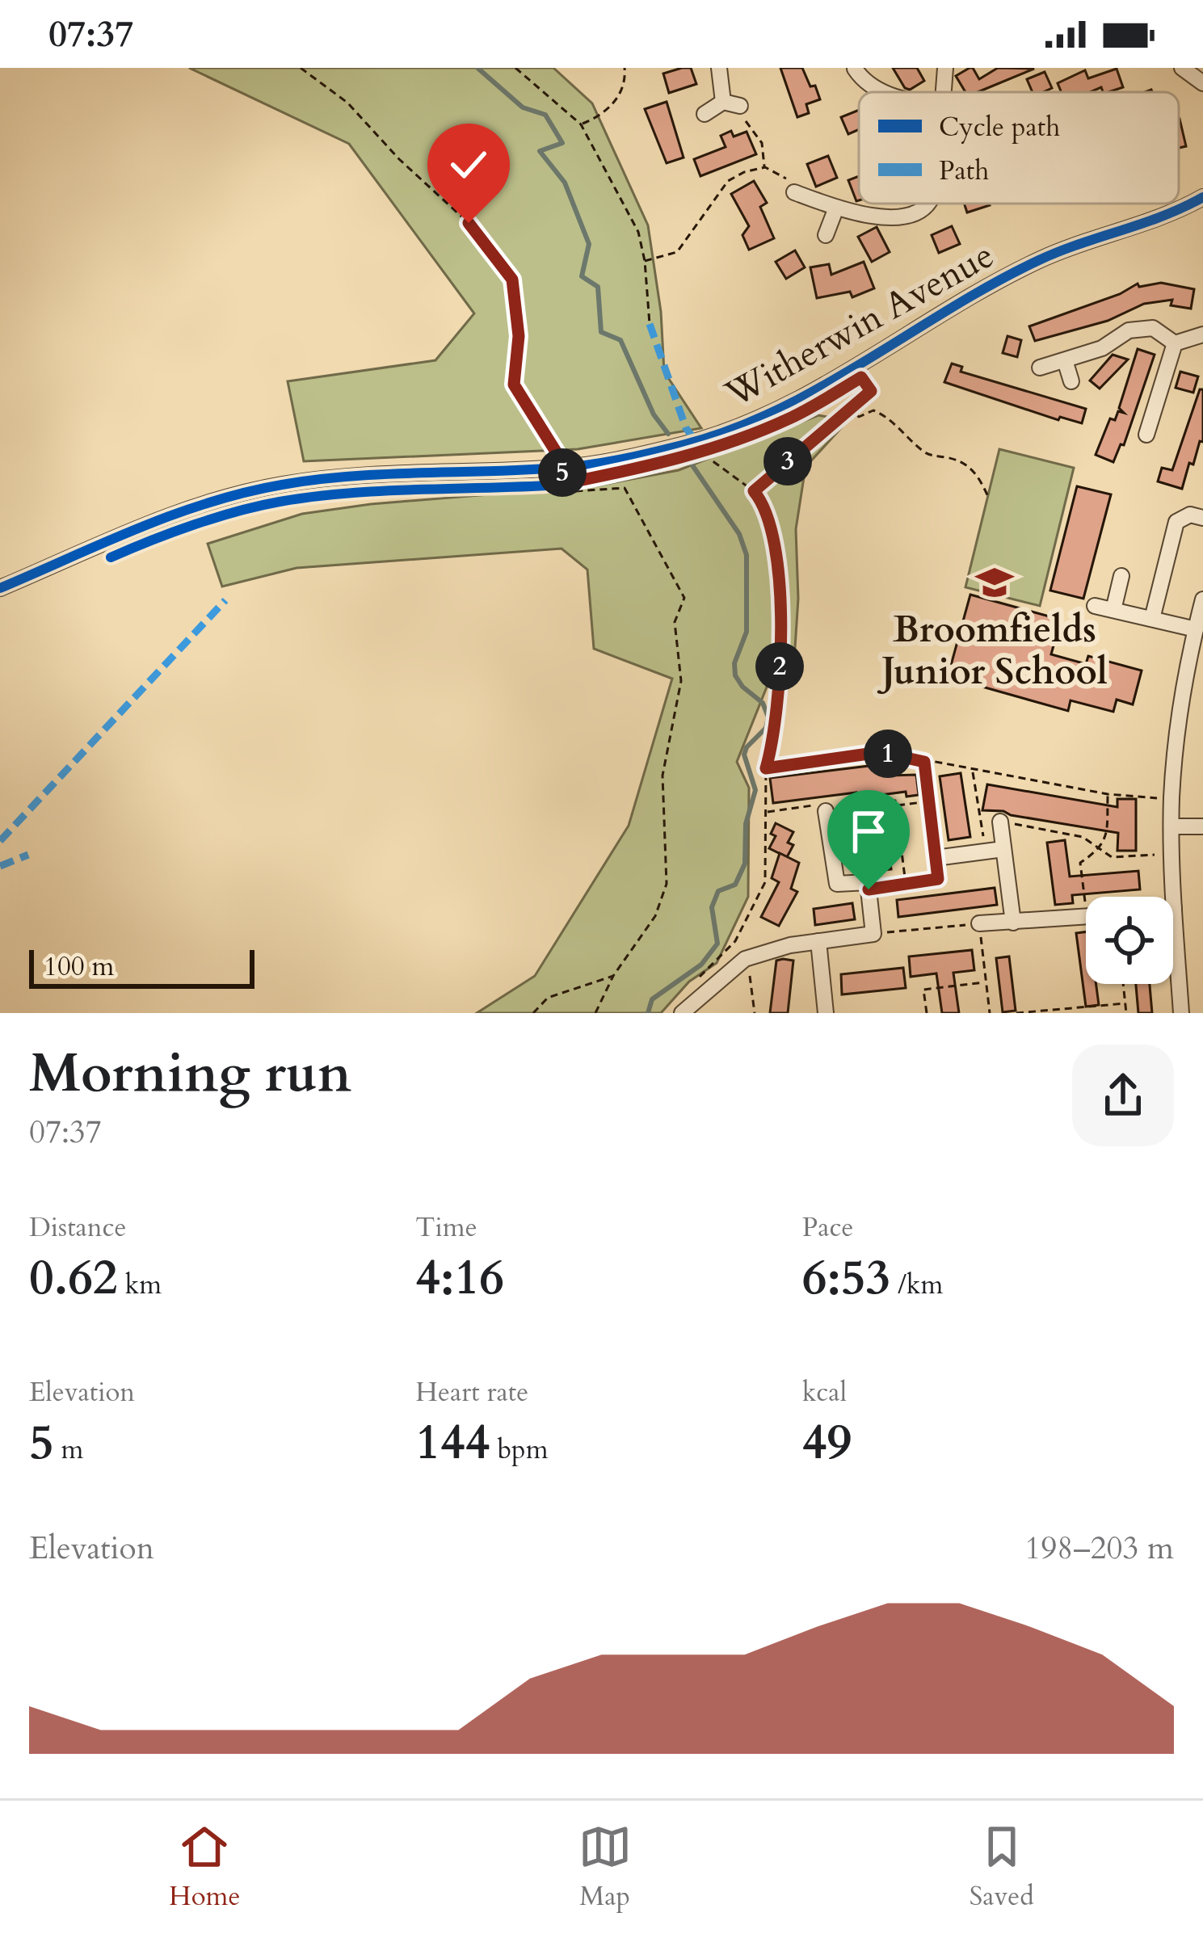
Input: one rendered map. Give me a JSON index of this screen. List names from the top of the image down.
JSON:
{
  "streets": {
    "street": ["Witherwin Avenue"]
  },
  "places": {
    "school or university": ["Broomfields Junior School"]
  },
  "legend": ["Cycle path", "Path"],
  "scale_bar": "100 m",
  "page": {
    "status": "07:37",
    "pins": [
      "3",
      "5",
      "2",
      "1"
    ],
    "scale": "100 m",
    "heading": ["Morning run", "07:37"],
    "stats": [
      ["Distance", "0.62 km"],
      ["Time", "4:16"],
      ["Pace", "6:53 /km"],
      ["Elevation", "5 m"],
      ["Heart rate", "144 bpm"],
      ["kcal", "49"]
    ],
    "chart": ["Elevation", "198–203 m"],
    "tabs": ["Home", "Map", "Saved"]
  }
}
